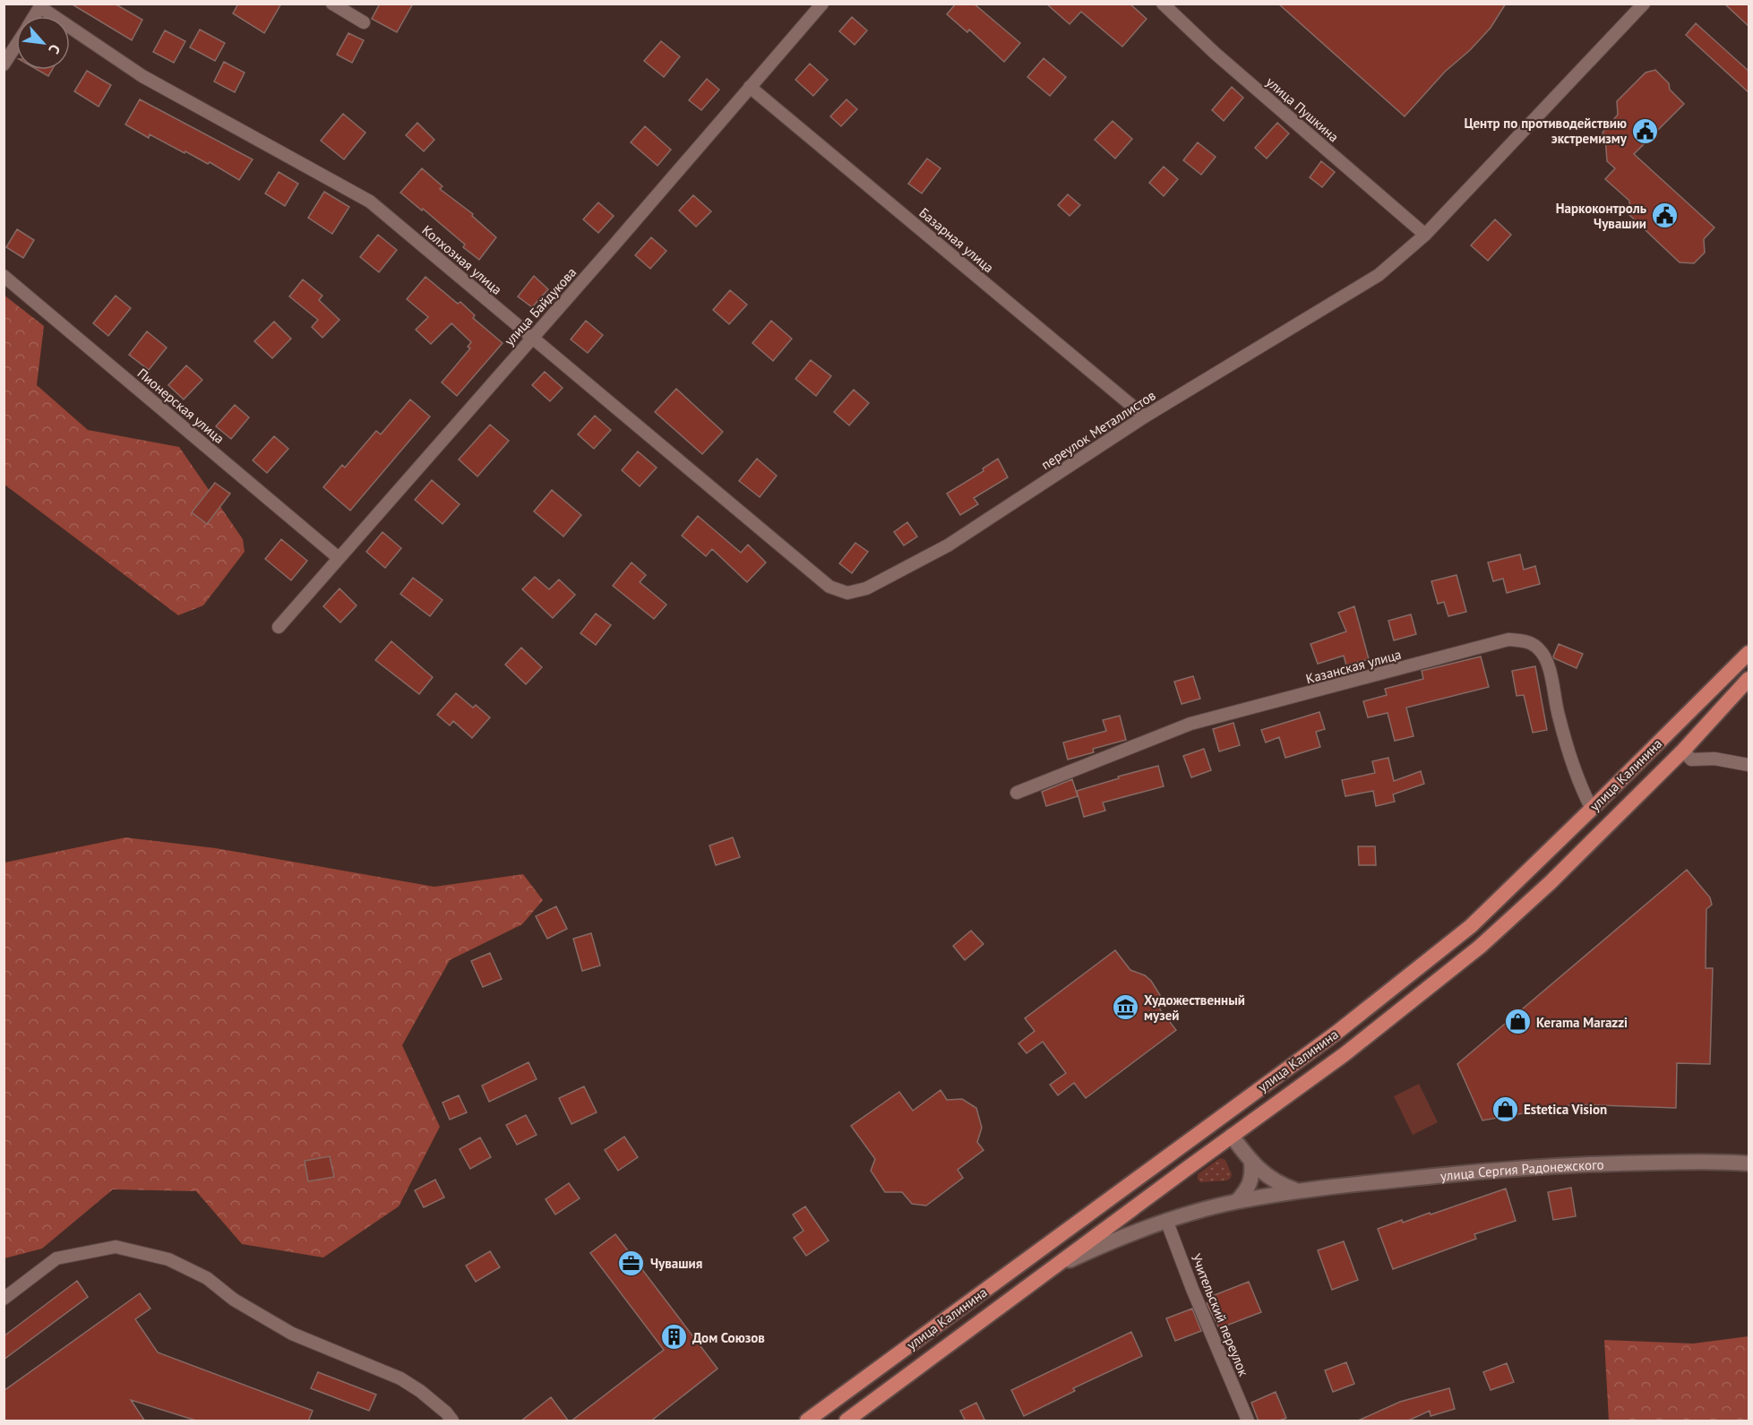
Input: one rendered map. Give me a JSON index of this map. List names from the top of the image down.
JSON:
{
  "streets": {
    "main road": ["улица Калинина"],
    "street": [
      "улица Пушкина",
      "Базарная улица",
      "Колхозная улица",
      "улица Байдукова",
      "Пионерская улица",
      "переулок Металлистов",
      "Казанская улица",
      "улица Сергия Радонежского",
      "Учительский переулок"
    ]
  },
  "crossings": [
    ["улица Пушкина", "переулок Металлистов"],
    ["Базарная улица", "улица Байдукова"],
    ["Базарная улица", "переулок Металлистов"],
    ["Колхозная улица", "улица Байдукова"],
    ["Колхозная улица", "переулок Металлистов"],
    ["улица Байдукова", "Пионерская улица"],
    ["Казанская улица", "улица Калинина"],
    ["улица Калинина", "улица Сергия Радонежского"],
    ["улица Сергия Радонежского", "Учительский переулок"]
  ],
  "places": {
    "public building": ["Центр по противодействию экстремизму", "Наркоконтроль Чувашии"],
    "museum": ["Художественный музей"],
    "shop": ["Kerama Marazzi", "Estetica Vision"],
    "office": ["Чувашия"],
    "building": ["Дом Союзов"]
  },
  "north": "bottom right"
}
